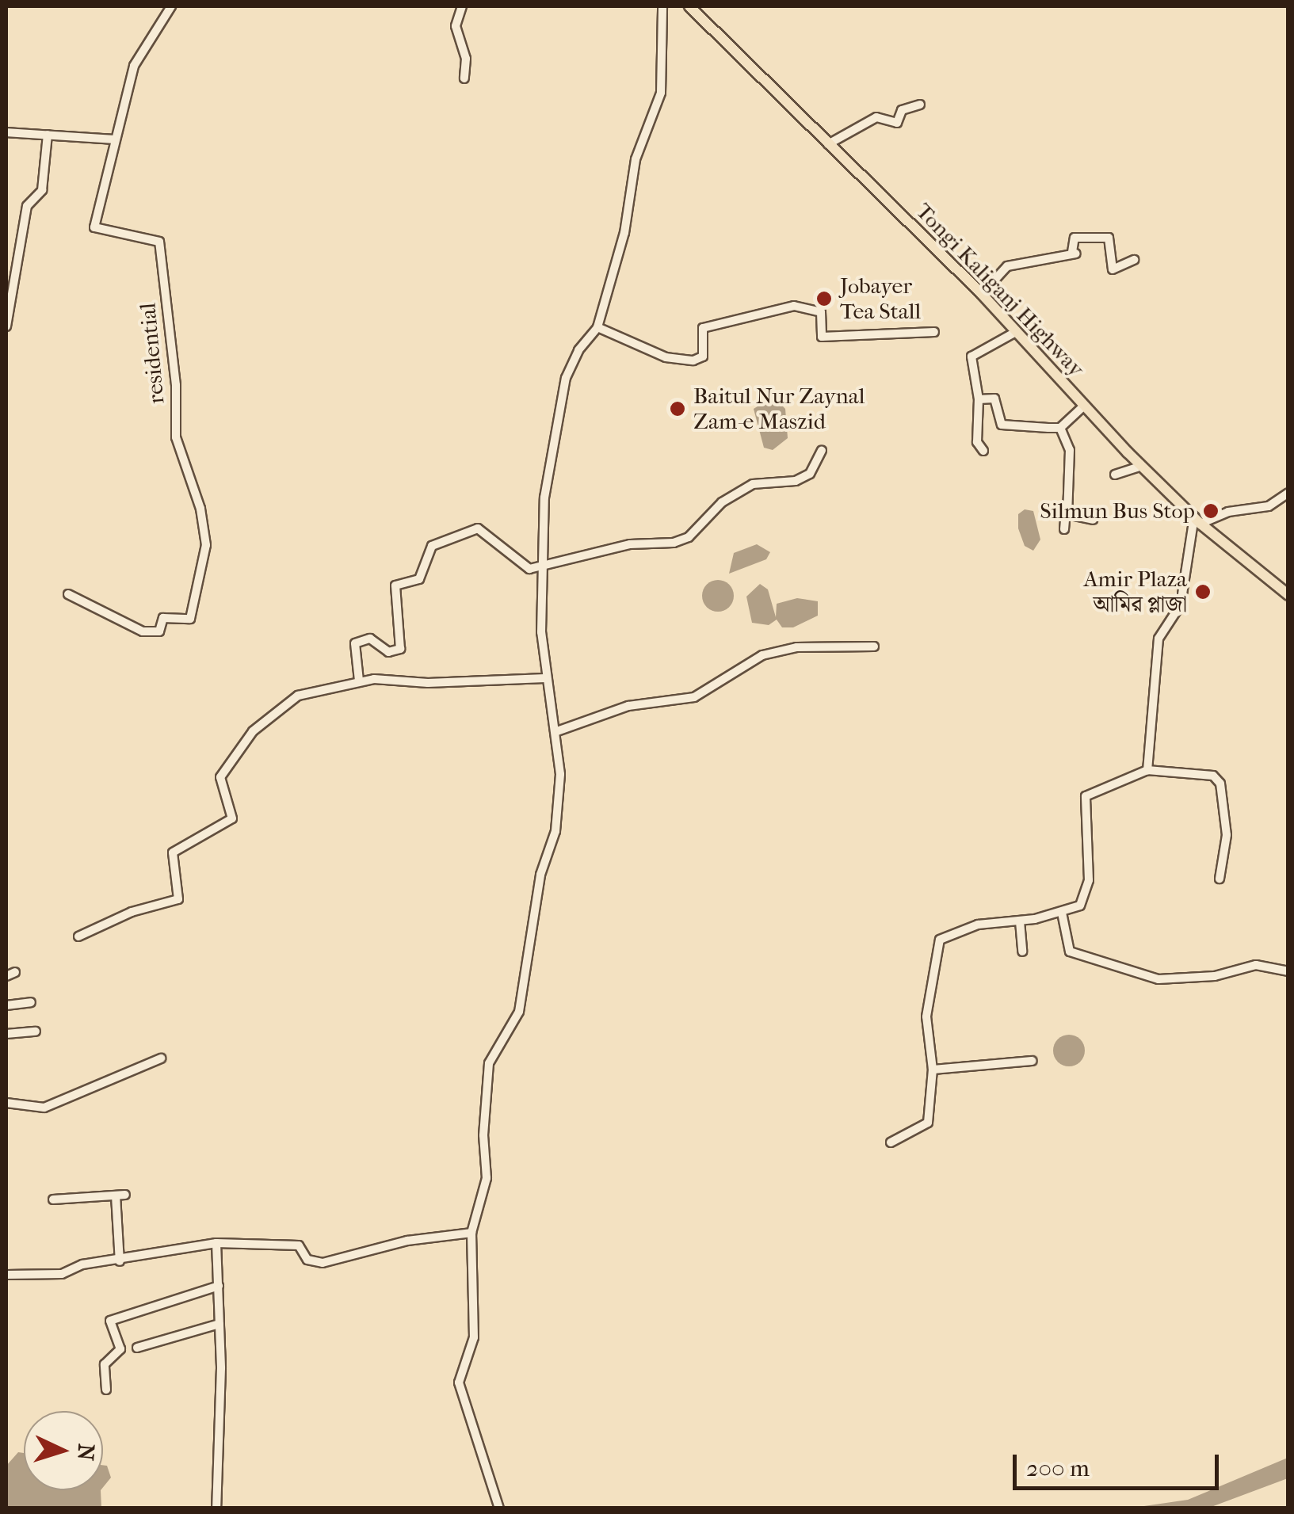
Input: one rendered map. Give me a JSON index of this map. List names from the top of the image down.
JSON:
{
  "streets": {
    "main road": ["Tongi Kaliganj Highway"],
    "street": ["residential"]
  },
  "places": [
    "Jobayer Tea Stall",
    "Baitul Nur Zaynal Zam-e Maszid",
    "Silmun Bus Stop",
    "Amir Plaza আমির প্লাজা"
  ],
  "scale_bar": "200 m",
  "north": "right"
}
